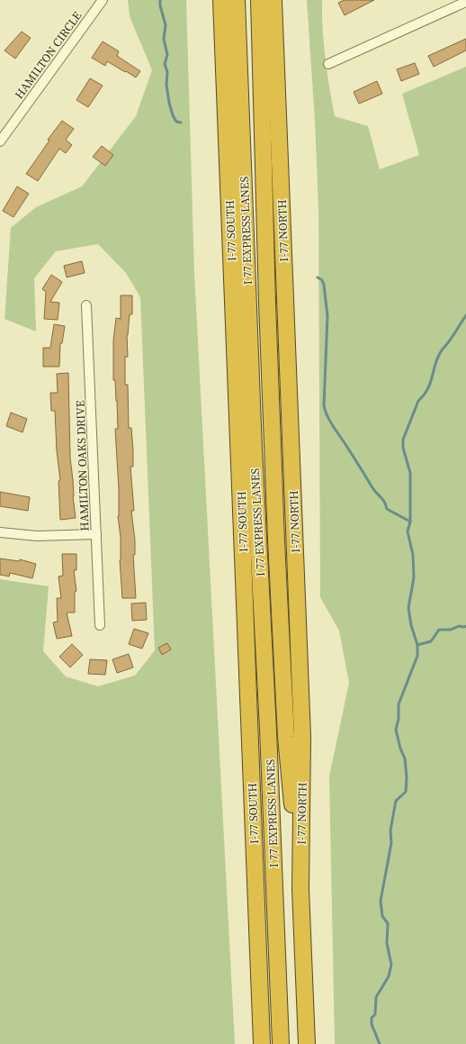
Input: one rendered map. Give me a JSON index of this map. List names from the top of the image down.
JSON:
{
  "streets": {
    "highway": ["I-77 SOUTH", "I 77 EXPRESS LANES", "I-77 NORTH"],
    "street": ["HAMILTON CIRCLE", "HAMILTON OAKS DRIVE"]
  },
  "crossings": [
    ["I 77 EXPRESS LANES", "I-77 NORTH"]
  ]
}
